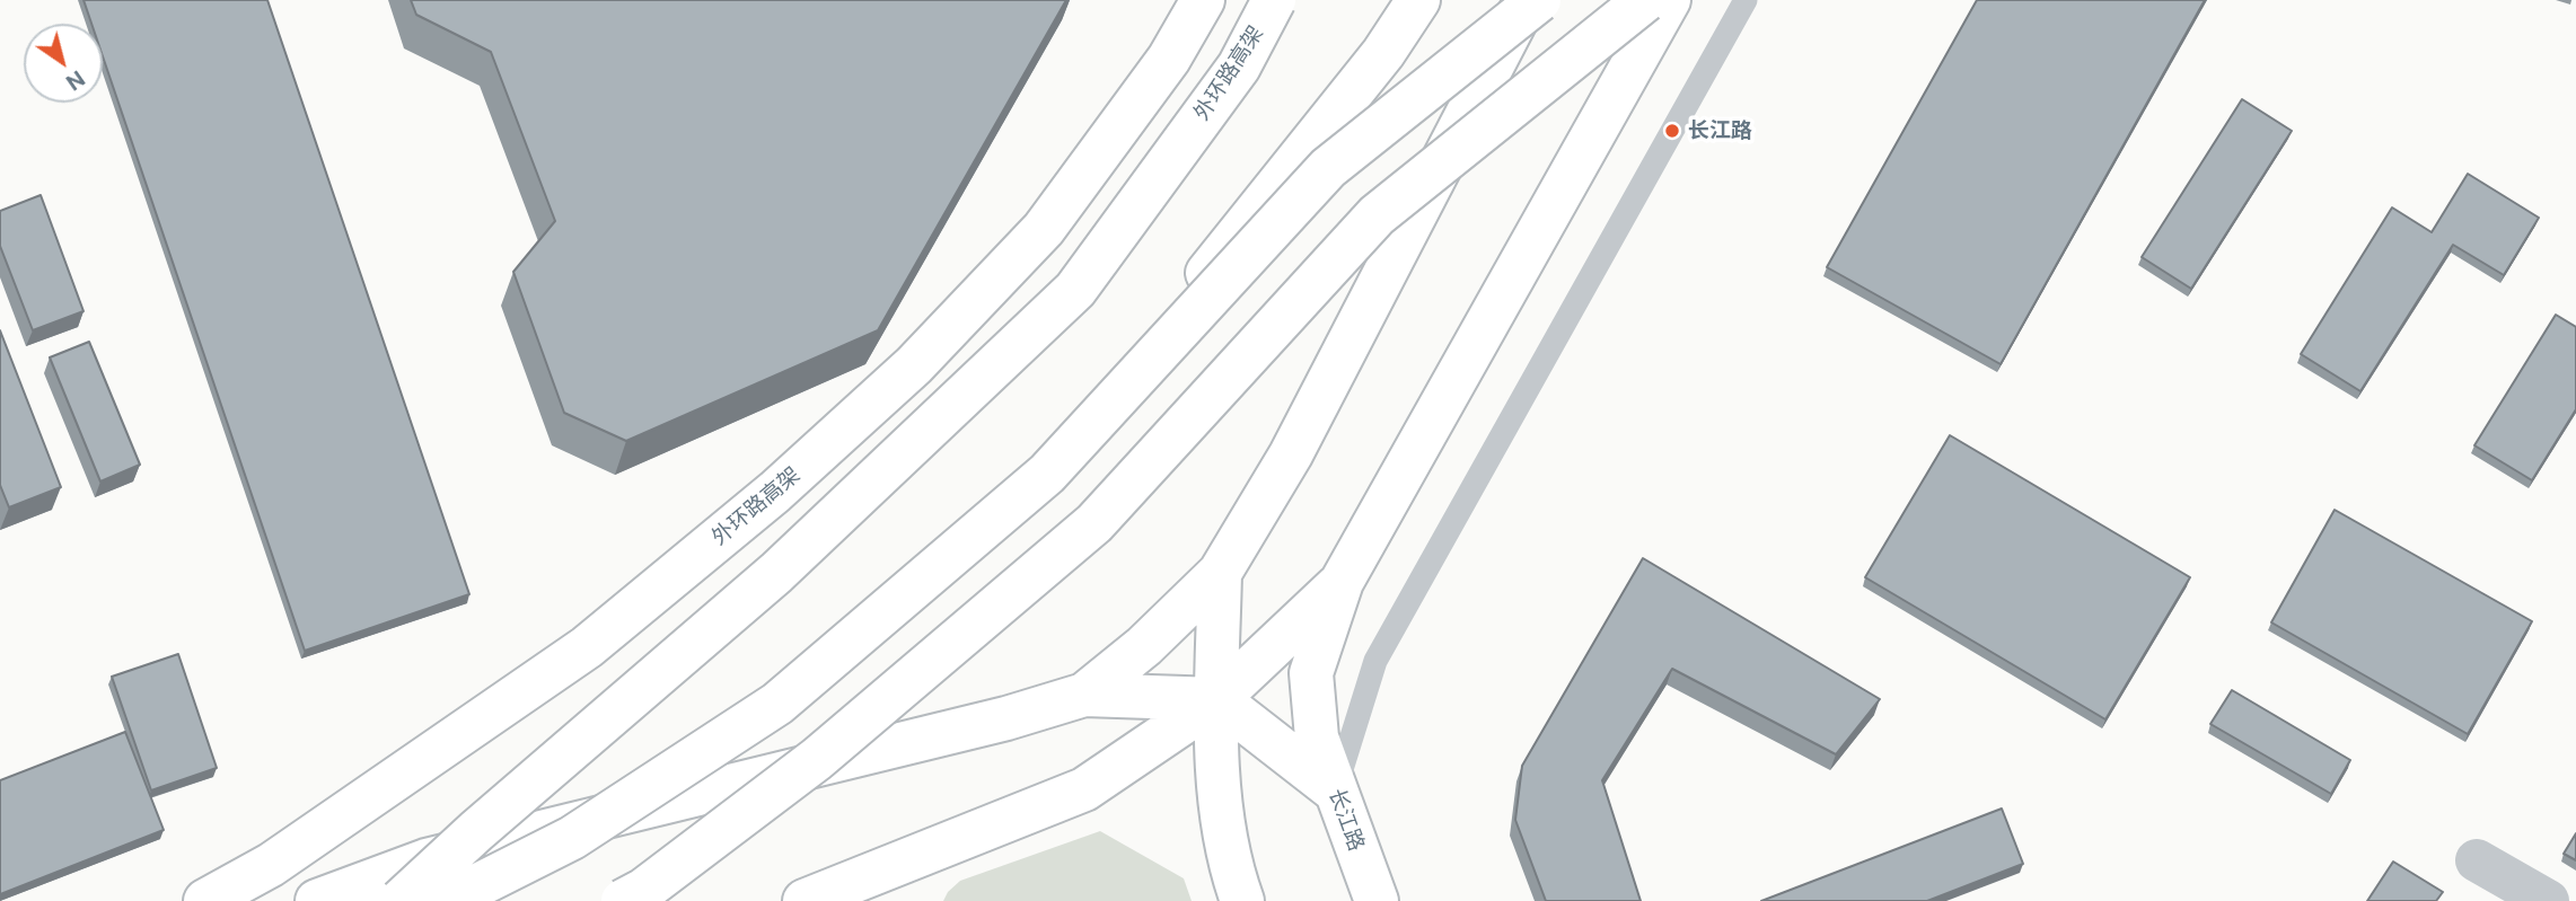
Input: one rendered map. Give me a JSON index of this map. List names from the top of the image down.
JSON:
{
  "streets": {
    "main road": ["外环路高架", "长江路"]
  },
  "places": ["长江路"],
  "north": "bottom right"
}
